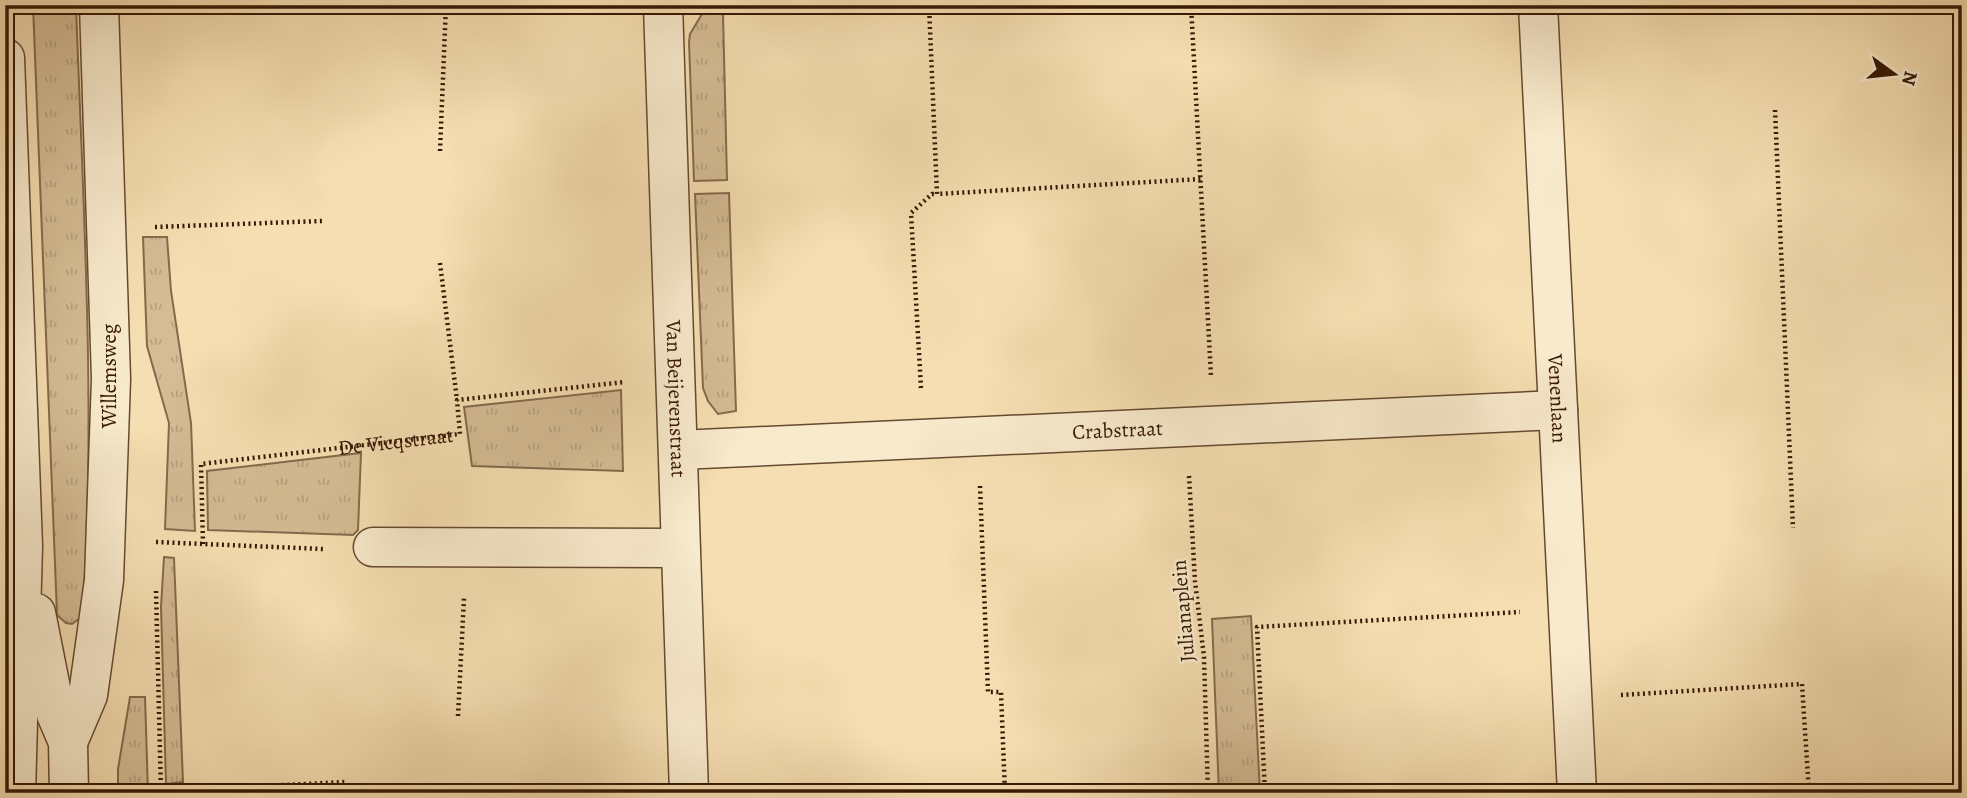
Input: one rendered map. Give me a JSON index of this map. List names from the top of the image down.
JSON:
{
  "streets": {
    "street": [
      "Willemsweg",
      "Van Beijerenstraat",
      "Venenlaan",
      "Crabstraat"
    ],
    "path": ["De Vicqstraat", "Julianaplein"]
  },
  "crossings": [
    ["Van Beijerenstraat", "Crabstraat"],
    ["Van Beijerenstraat", "De Vicqstraat"],
    ["Venenlaan", "Crabstraat"],
    ["Crabstraat", "Julianaplein"]
  ],
  "north": "right"
}
